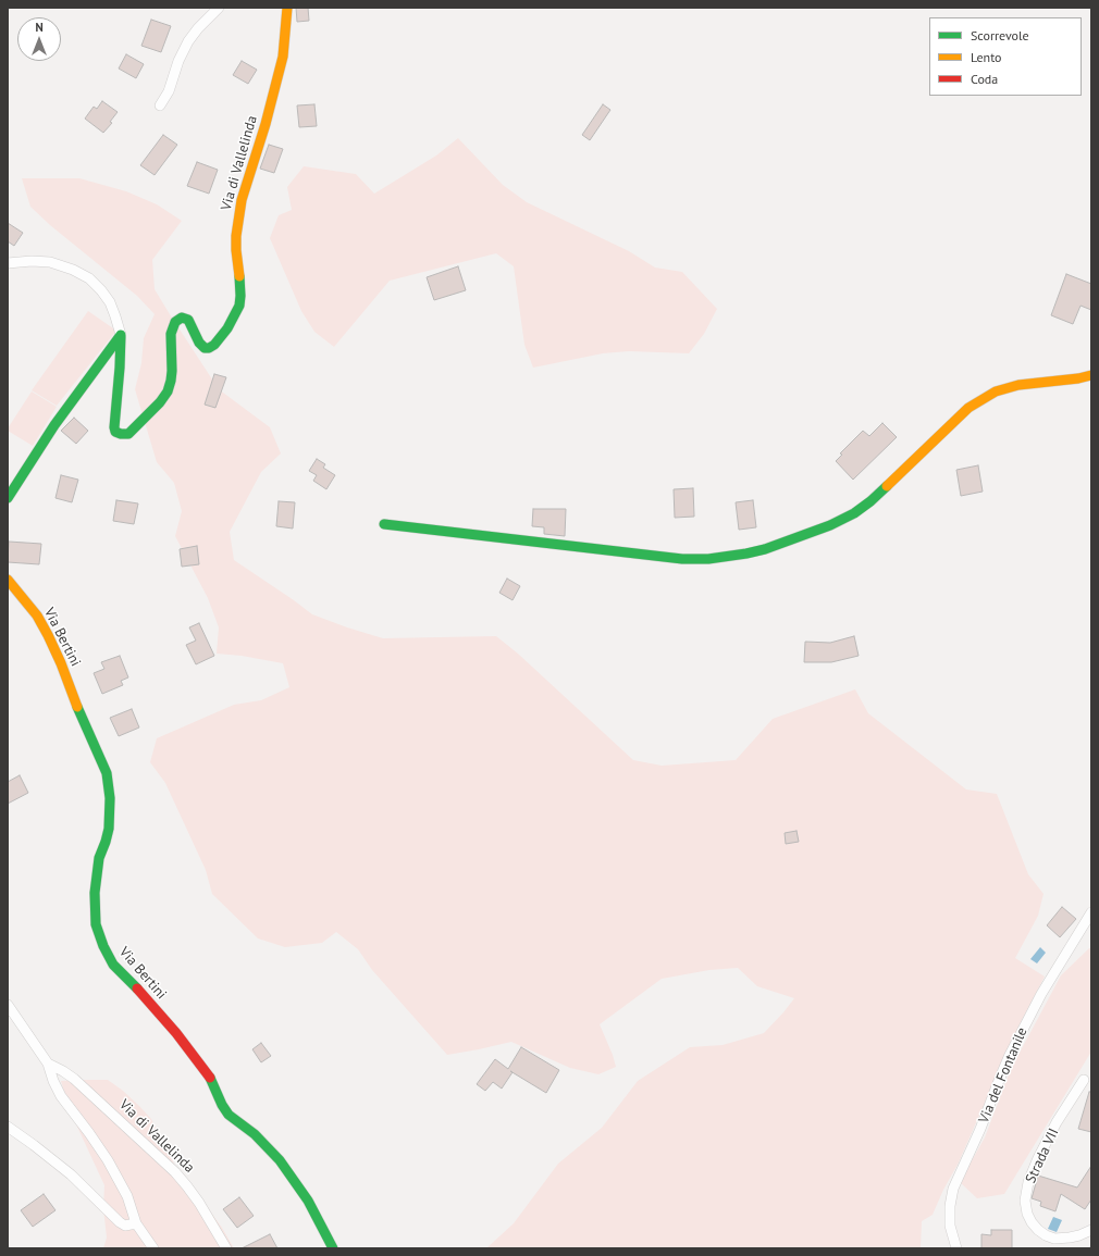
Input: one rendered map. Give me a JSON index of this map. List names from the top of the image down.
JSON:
{
  "streets": {
    "street": [
      "Via di Vallelinda",
      "Via Bertini",
      "Via del Fontanile",
      "Strada VII"
    ]
  },
  "legend": ["Scorrevole", "Lento", "Coda"],
  "north": "top"
}
